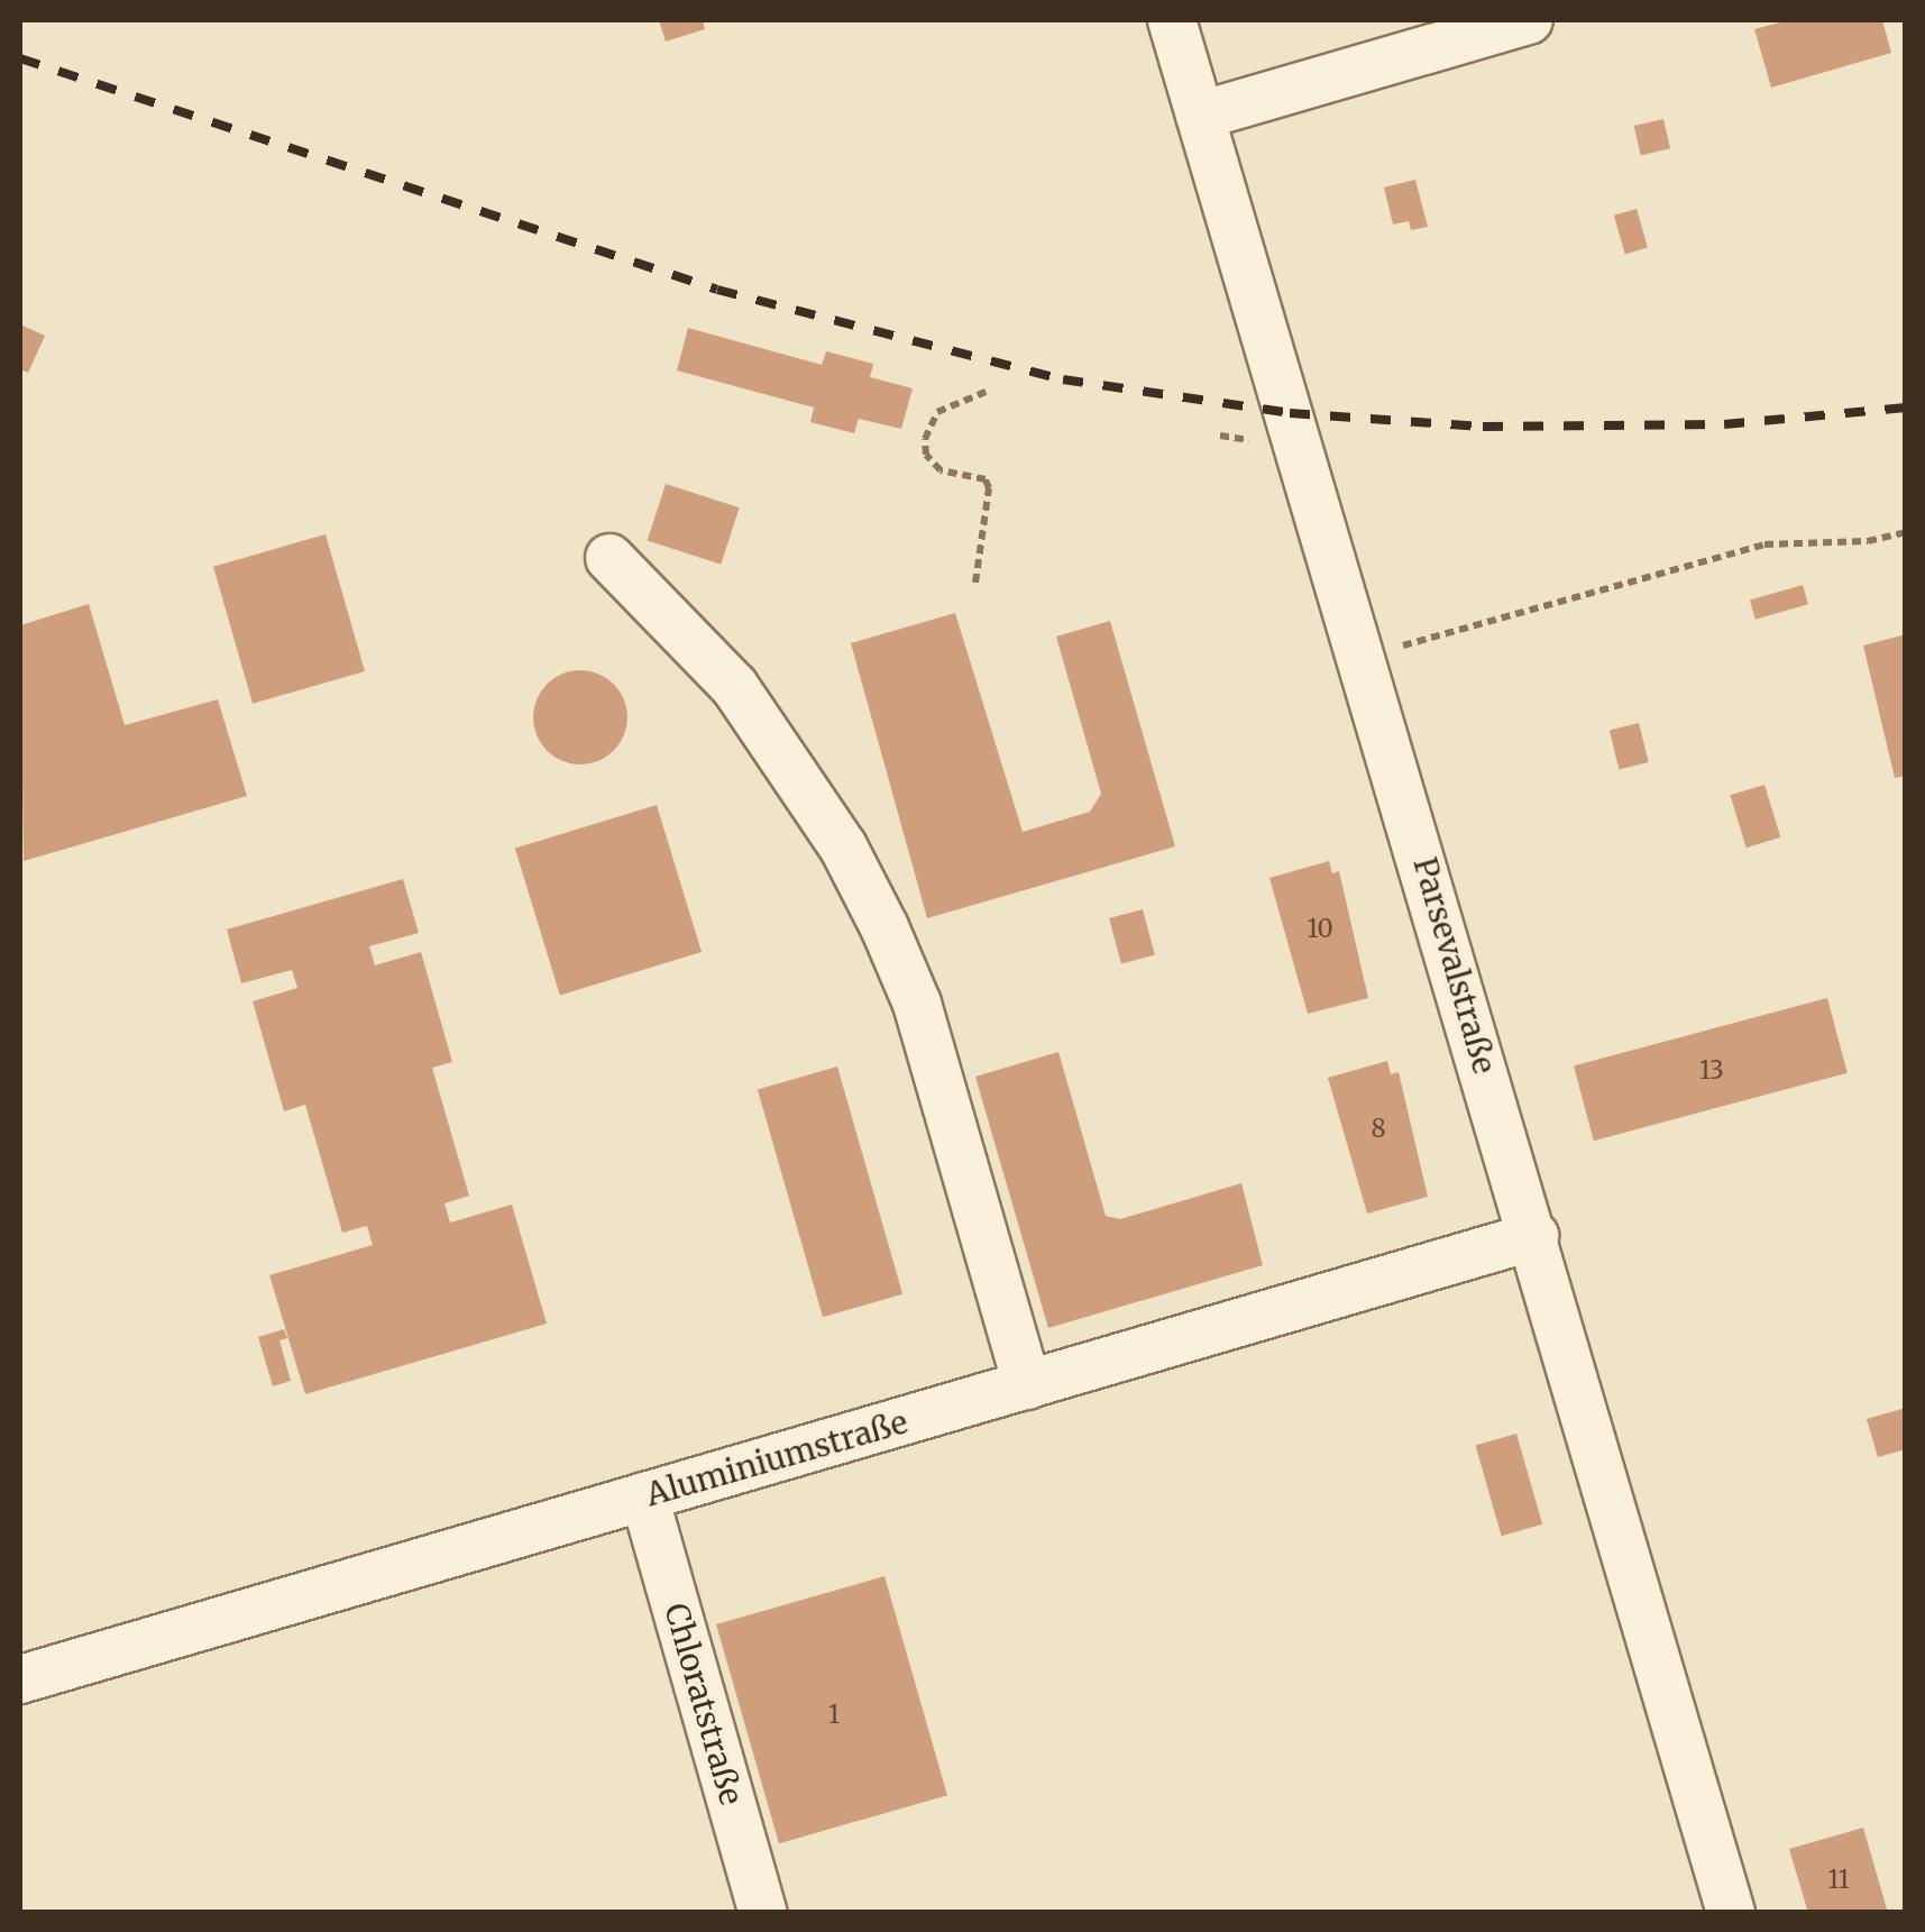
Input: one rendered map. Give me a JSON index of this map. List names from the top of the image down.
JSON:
{
  "streets": {
    "street": ["Parsevalstraße", "Aluminiumstraße", "Chloratstraße"]
  },
  "crossings": [
    ["Parsevalstraße", "Aluminiumstraße"],
    ["Aluminiumstraße", "Chloratstraße"]
  ],
  "house_numbers": [
    "10",
    "13",
    "8",
    "1",
    "11"
  ]
}
